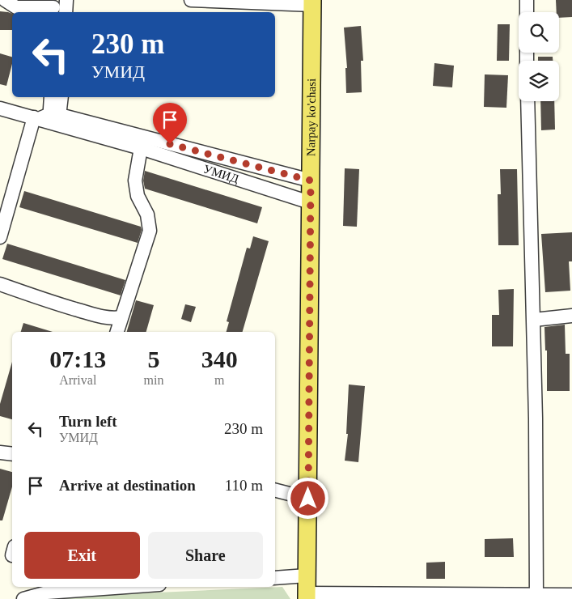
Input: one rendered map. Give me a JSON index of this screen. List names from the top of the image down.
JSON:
{
  "streets": {
    "main road": ["Narpay ko'chasi"],
    "street": ["УМИД"]
  },
  "crossings": [
    ["Narpay ko'chasi", "УМИД"]
  ],
  "page": {
    "turn": ["230 m", "УМИД"],
    "eta": [
      "07:13",
      "Arrival",
      "5",
      "min",
      "340",
      "m"
    ],
    "list": [
      {
        "name": "Turn left",
        "note": "УМИД",
        "value": "230 m"
      },
      {
        "name": "Arrive at destination",
        "value": "110 m"
      }
    ],
    "buttons": ["Exit", "Share"]
  }
}
